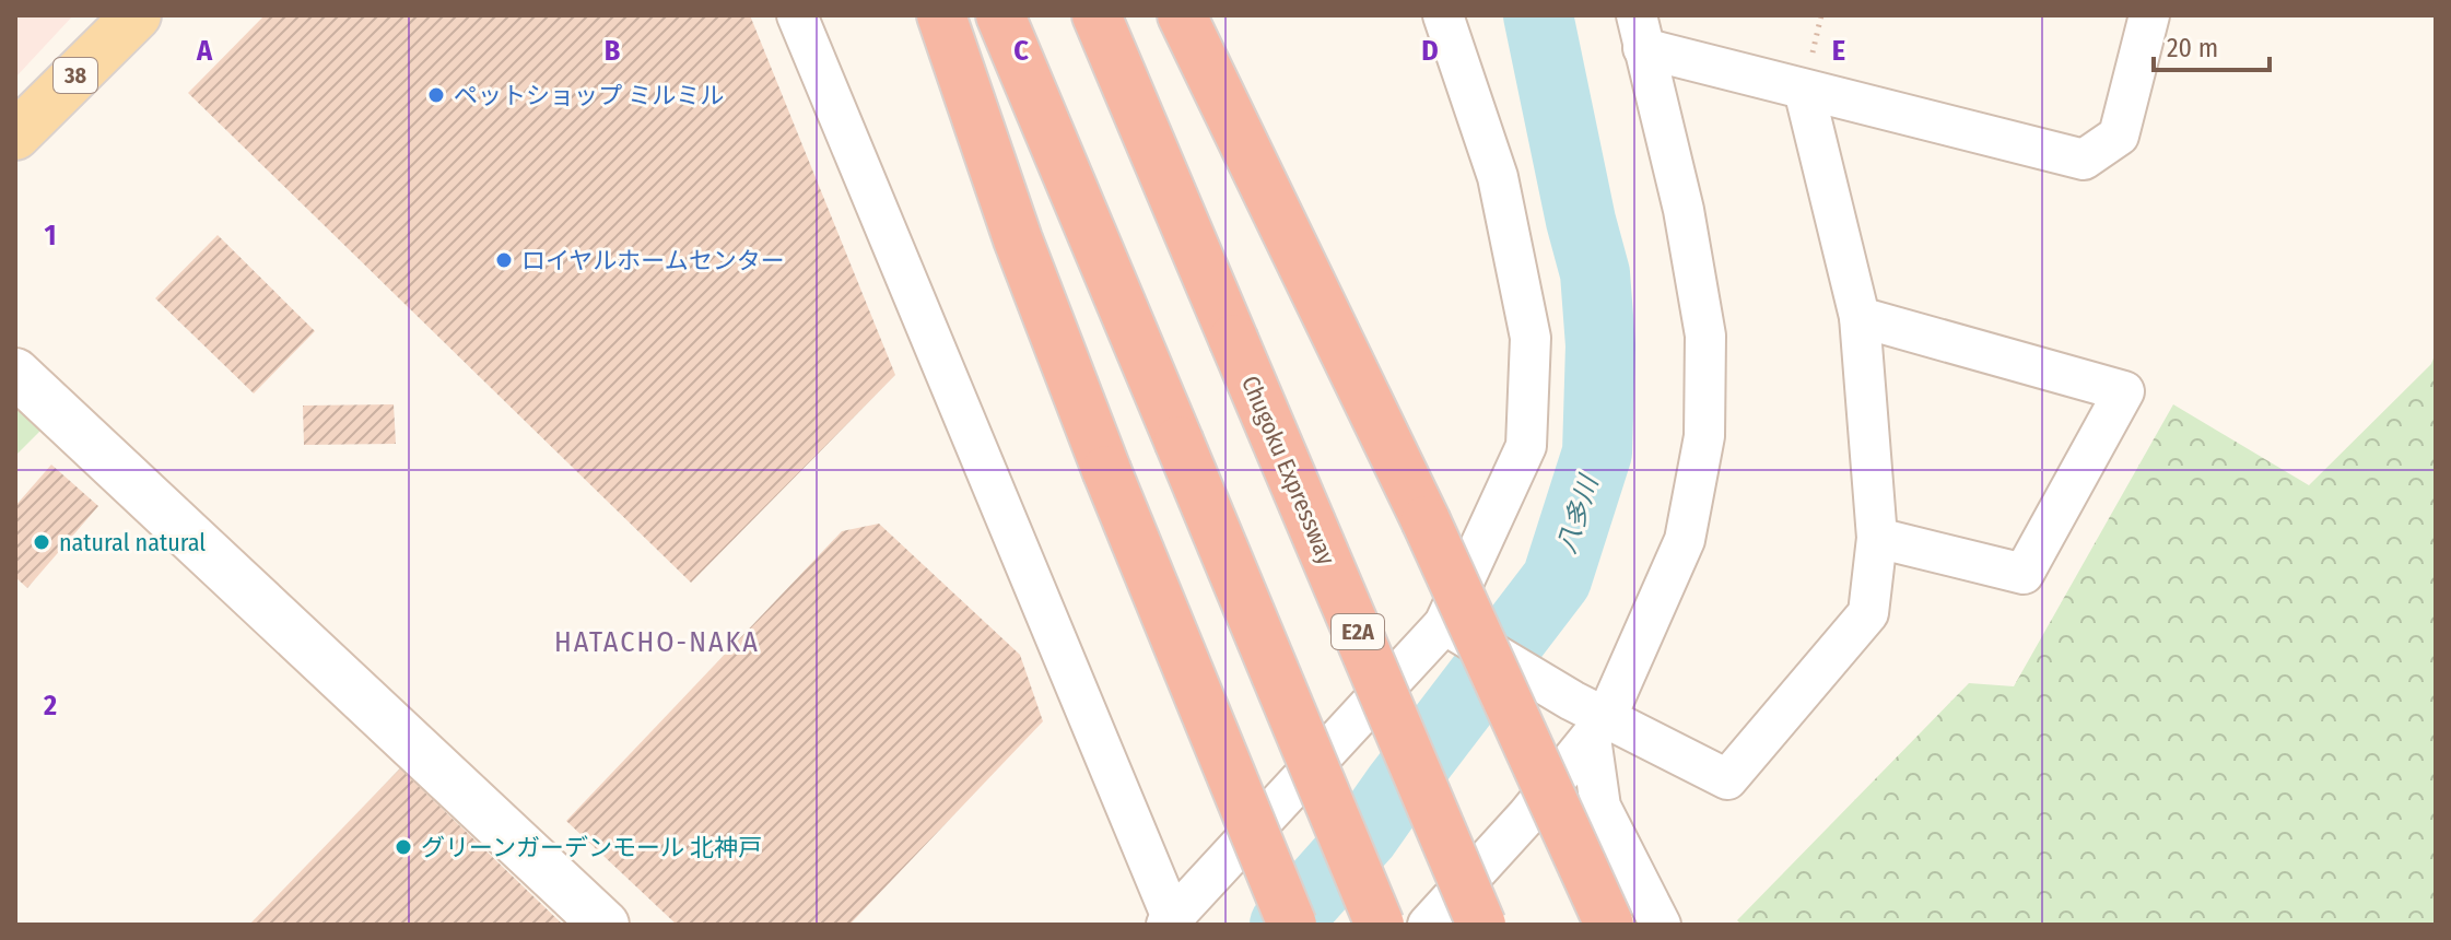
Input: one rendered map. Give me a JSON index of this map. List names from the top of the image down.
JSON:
{
  "streets": {
    "highway": ["Chugoku Expressway", "E2A"],
    "main road": ["38"]
  },
  "districts": ["HATACHO-NAKA"],
  "water": ["八多川"],
  "places": [
    "ペットショップ ミルミル",
    "ロイヤルホームセンター",
    "natural natural",
    "グリーンガーデンモール 北神戸"
  ],
  "scale_bar": "20 m",
  "grid": {
    "columns": [
      "A",
      "B",
      "C",
      "D",
      "E"
    ],
    "rows": ["1", "2"]
  }
}
